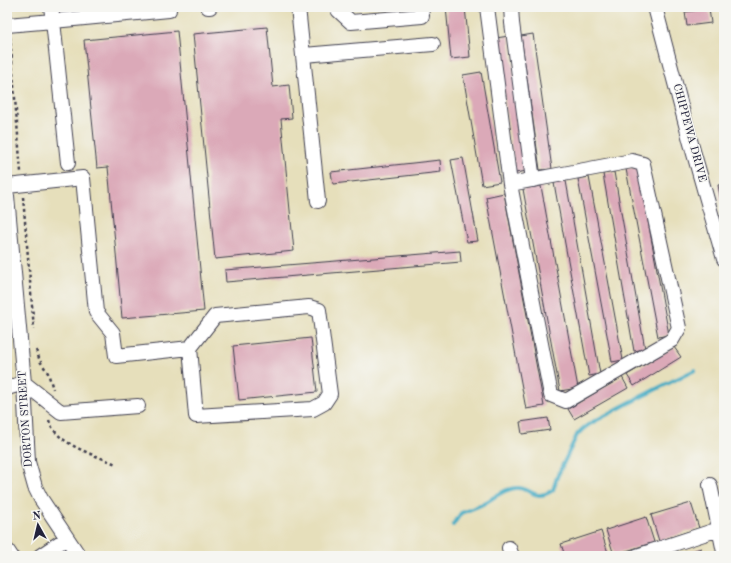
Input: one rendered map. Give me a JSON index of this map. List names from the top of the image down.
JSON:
{
  "streets": {
    "street": ["CHIPPEWA DRIVE", "DORTON STREET"]
  },
  "north": "top"
}
